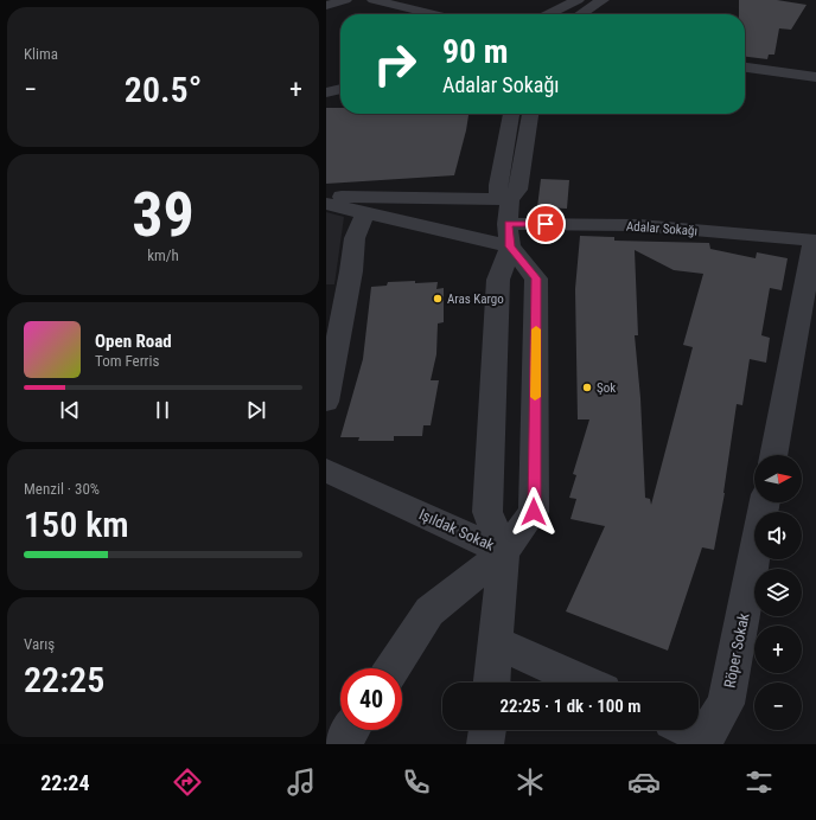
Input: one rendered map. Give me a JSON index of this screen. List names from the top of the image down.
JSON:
{
  "streets": {
    "street": ["Adalar Sokağı", "Işıldak Sokak", "Röper Sokak"]
  },
  "places": ["Aras Kargo", "Şok"],
  "north": "right",
  "page": {
    "tile": [
      "Klima",
      ["39", "km/h"],
      ["Menzil · 30%", "150 km"],
      ["Varış", "22:25"]
    ],
    "turn": ["90 m", "Adalar Sokağı"],
    "heat": ["−", "20.5°", "+"],
    "song": ["Open Road", "Tom Ferris"],
    "map_buttons": ["+", "−"],
    "limit": "40",
    "trip": "22:25 · 1 dk · 100 m",
    "tabs": "22:24"
  }
}
